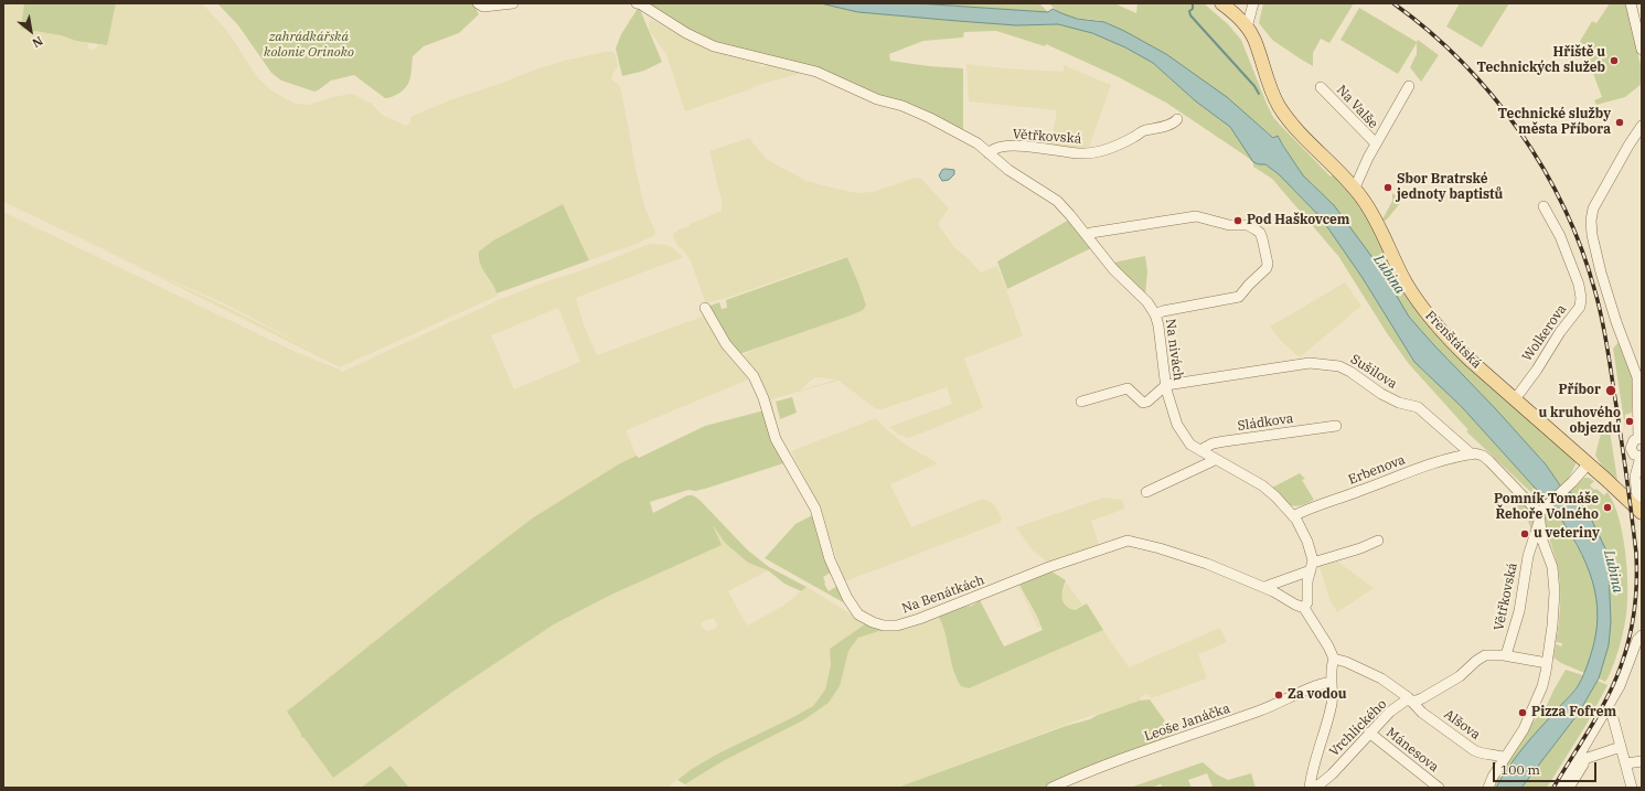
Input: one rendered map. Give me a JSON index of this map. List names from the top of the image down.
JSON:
{
  "streets": {
    "main road": ["Frenštátská"],
    "street": [
      "Na Valše",
      "Větřkovská",
      "Wolkerova",
      "Na nivách",
      "Sušilova",
      "Sládkova",
      "Erbenova",
      "Na Benátkách",
      "Leoše Janáčka",
      "Alšova",
      "Vrchlického",
      "Mánesova"
    ]
  },
  "crossings": [
    ["Na Valše", "Frenštátská"],
    ["Větřkovská", "Na nivách"],
    ["Větřkovská", "Vrchlického"],
    ["Wolkerova", "Frenštátská"],
    ["Na nivách", "Sušilova"],
    ["Na nivách", "Sládkova"],
    ["Na nivách", "Erbenova"],
    ["Na nivách", "Na Benátkách"],
    ["Sušilova", "Erbenova"],
    ["Alšova", "Vrchlického"],
    ["Vrchlického", "Mánesova"]
  ],
  "water": ["Lubina"],
  "parks": ["zahrádkářská kolonie Orinoko"],
  "places": [
    "Hřiště u Technických služeb",
    "Technické služby města Příbora",
    "Sbor Bratrské jednoty baptistů",
    "Pod Haškovcem",
    "Příbor",
    "u kruhového objezdu",
    "Pomník Tomáše Řehoře Volného",
    "u veteriny",
    "Za vodou",
    "Pizza Fofrem"
  ],
  "scale_bar": "100 m",
  "north": "bottom right"
}
